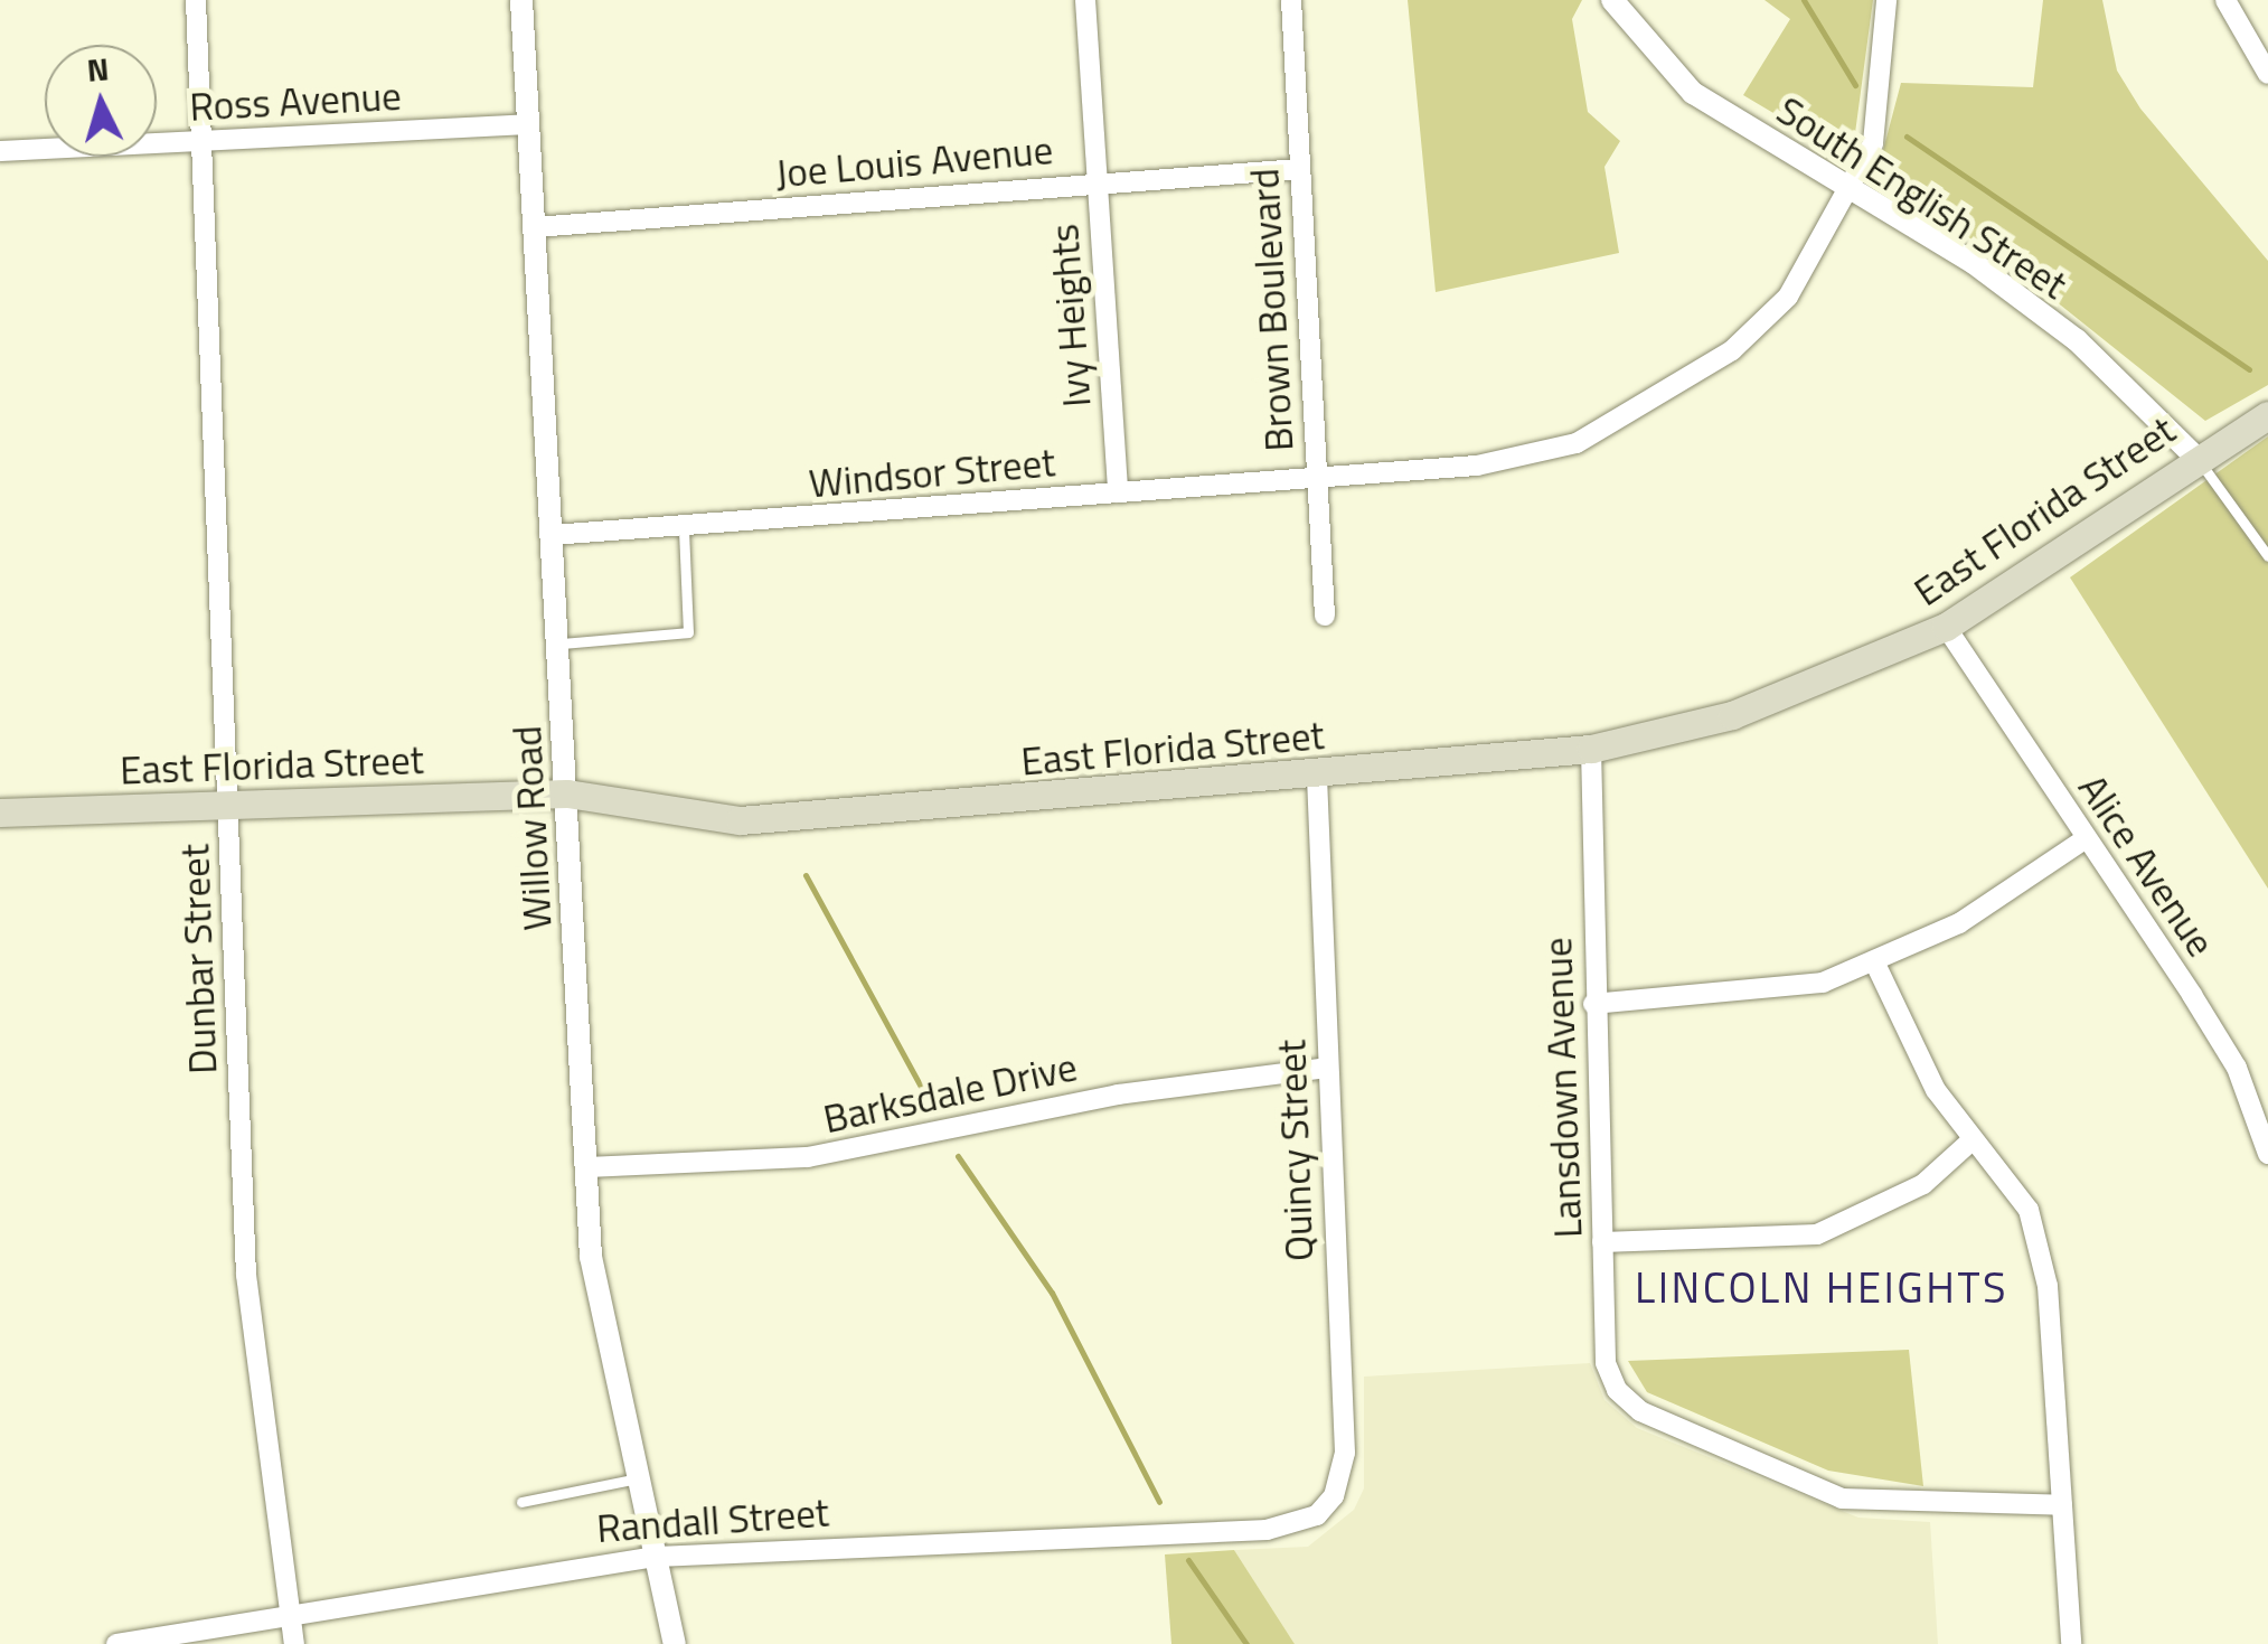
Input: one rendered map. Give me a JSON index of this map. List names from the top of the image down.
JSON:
{
  "streets": {
    "main road": ["East Florida Street"],
    "street": [
      "Ross Avenue",
      "Joe Louis Avenue",
      "South English Street",
      "Brown Boulevard",
      "Ivy Heights",
      "Windsor Street",
      "Willow Road",
      "Alice Avenue",
      "Dunbar Street",
      "Lansdown Avenue",
      "Barksdale Drive",
      "Quincy Street",
      "Randall Street"
    ]
  },
  "crossings": [
    ["Ross Avenue", "Willow Road"],
    ["Ross Avenue", "Dunbar Street"],
    ["Joe Louis Avenue", "Brown Boulevard"],
    ["Joe Louis Avenue", "Ivy Heights"],
    ["Joe Louis Avenue", "Willow Road"],
    ["South English Street", "Windsor Street"],
    ["South English Street", "East Florida Street"],
    ["Brown Boulevard", "Windsor Street"],
    ["Ivy Heights", "Windsor Street"],
    ["Windsor Street", "Willow Road"],
    ["East Florida Street", "Willow Road"],
    ["East Florida Street", "Alice Avenue"],
    ["East Florida Street", "Dunbar Street"],
    ["East Florida Street", "Lansdown Avenue"],
    ["East Florida Street", "Quincy Street"],
    ["Willow Road", "Barksdale Drive"],
    ["Willow Road", "Randall Street"],
    ["Dunbar Street", "Randall Street"],
    ["Barksdale Drive", "Quincy Street"],
    ["Quincy Street", "Randall Street"]
  ],
  "districts": ["LINCOLN HEIGHTS"],
  "north": "top"
}
